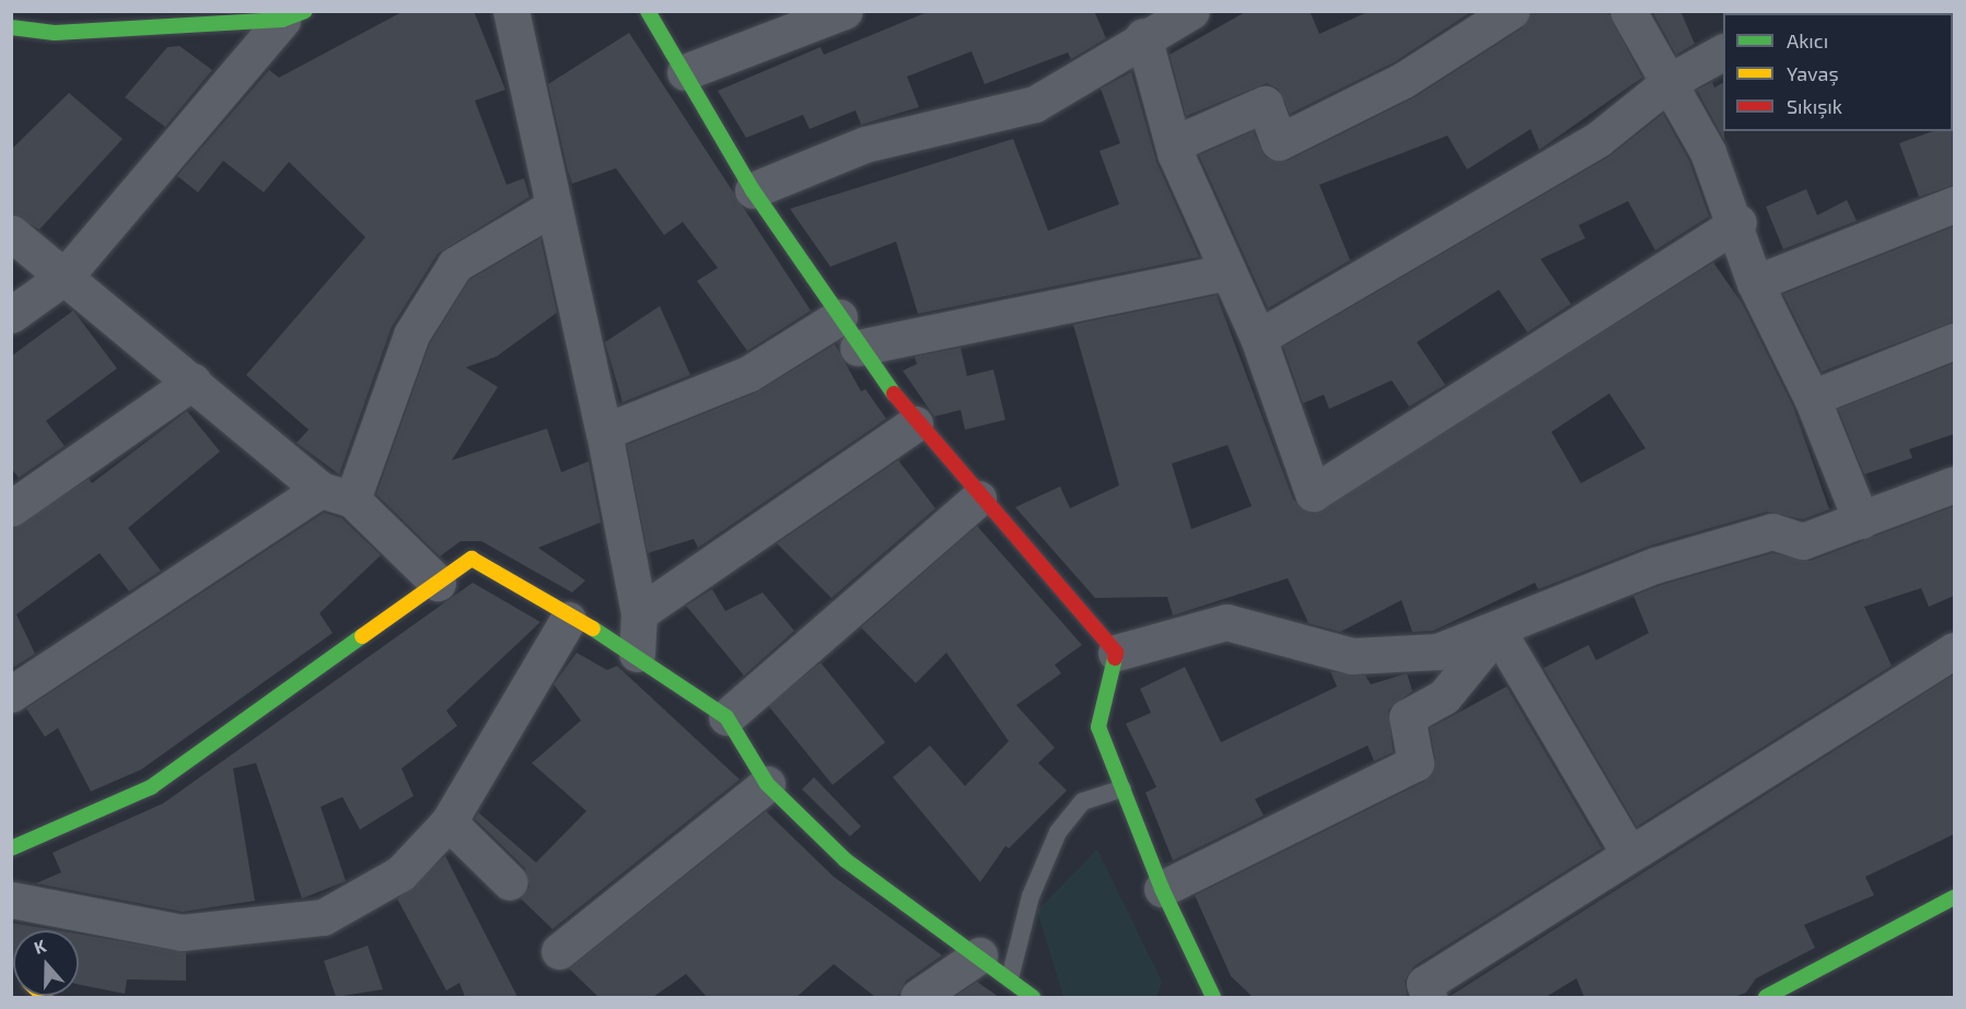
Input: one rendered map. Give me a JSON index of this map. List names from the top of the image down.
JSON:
{
  "legend": ["Akıcı", "Yavaş", "Sıkışık"],
  "north": "top"
}
